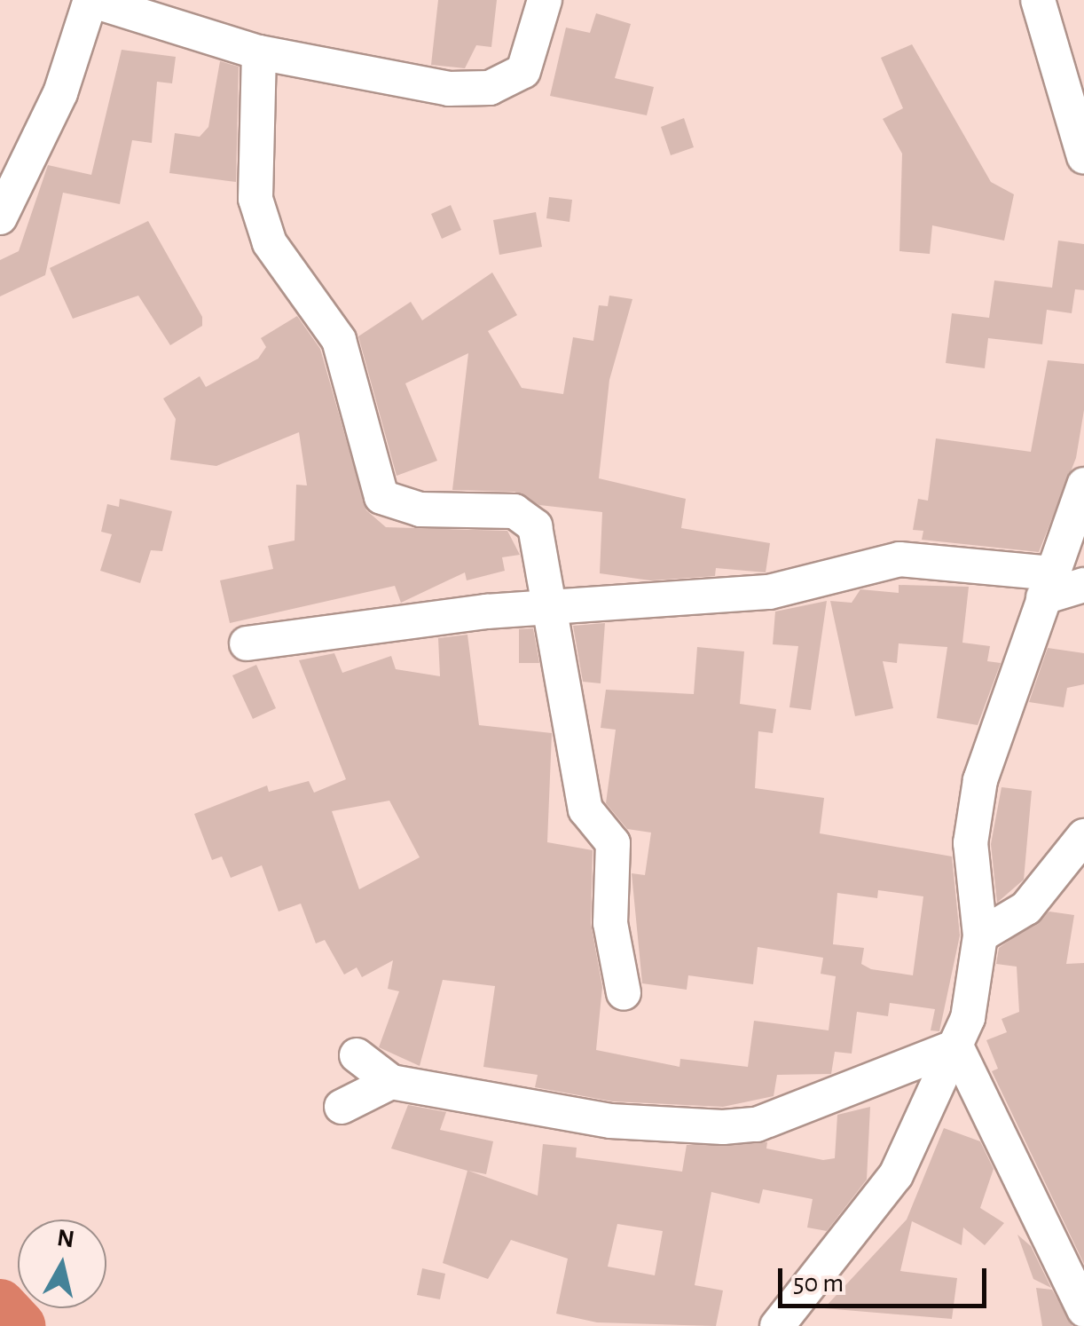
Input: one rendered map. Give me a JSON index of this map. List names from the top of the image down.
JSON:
{
  "scale_bar": "50 m",
  "north": "top"
}
